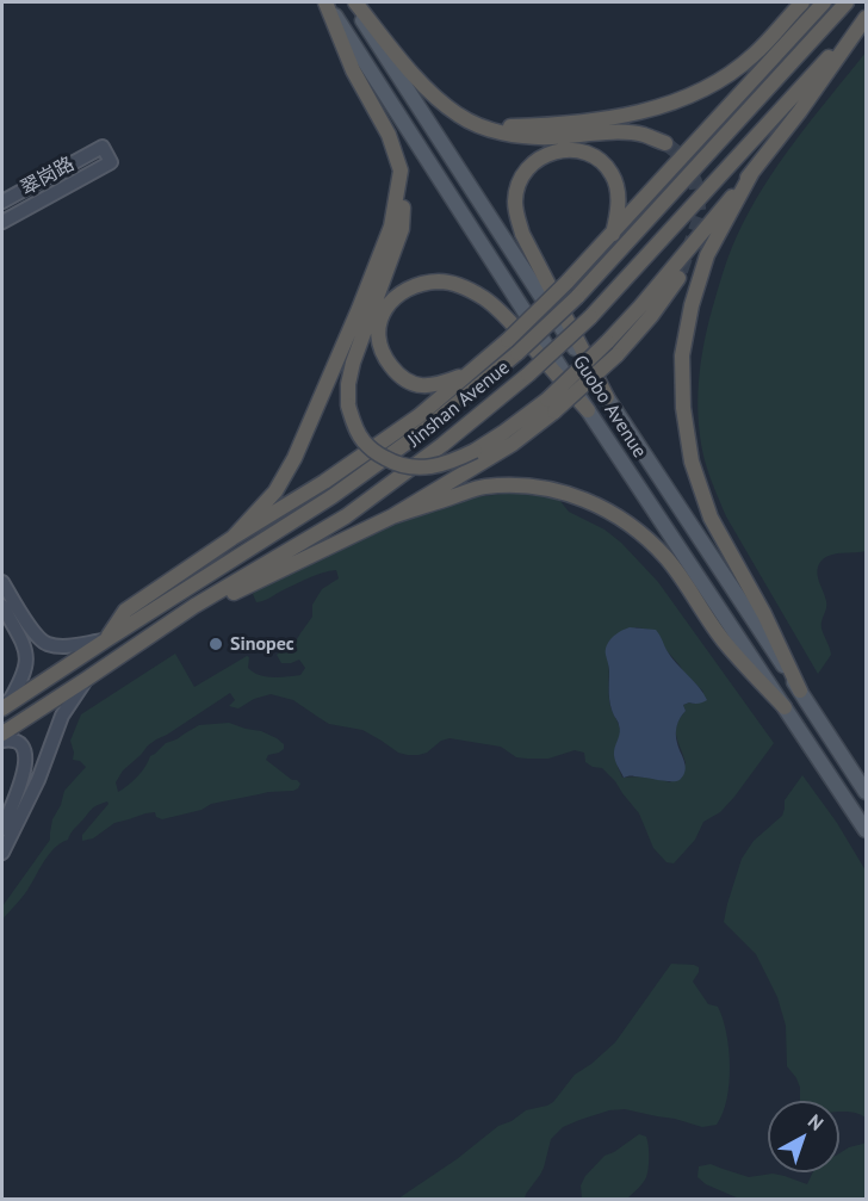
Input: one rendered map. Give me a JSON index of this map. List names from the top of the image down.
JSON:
{
  "streets": {
    "highway": ["Jinshan Avenue"],
    "main road": ["翠岗路", "Guobo Avenue"]
  },
  "places": ["Sinopec"],
  "north": "top right"
}
